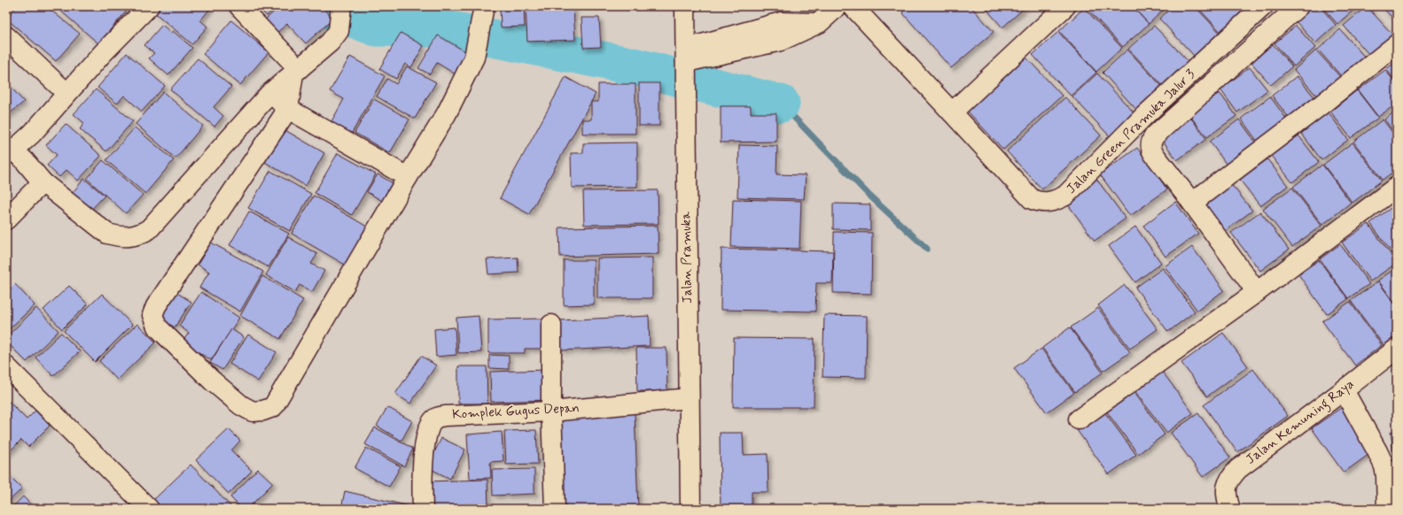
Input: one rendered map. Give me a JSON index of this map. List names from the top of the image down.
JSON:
{
  "streets": {
    "street": [
      "Jalan Green Pramuka Jalur 3",
      "Jalan Pramuka",
      "Komplek Gugus Depan",
      "Jalan Kemuning Raya"
    ]
  },
  "crossings": [
    ["Jalan Pramuka", "Komplek Gugus Depan"]
  ]
}
